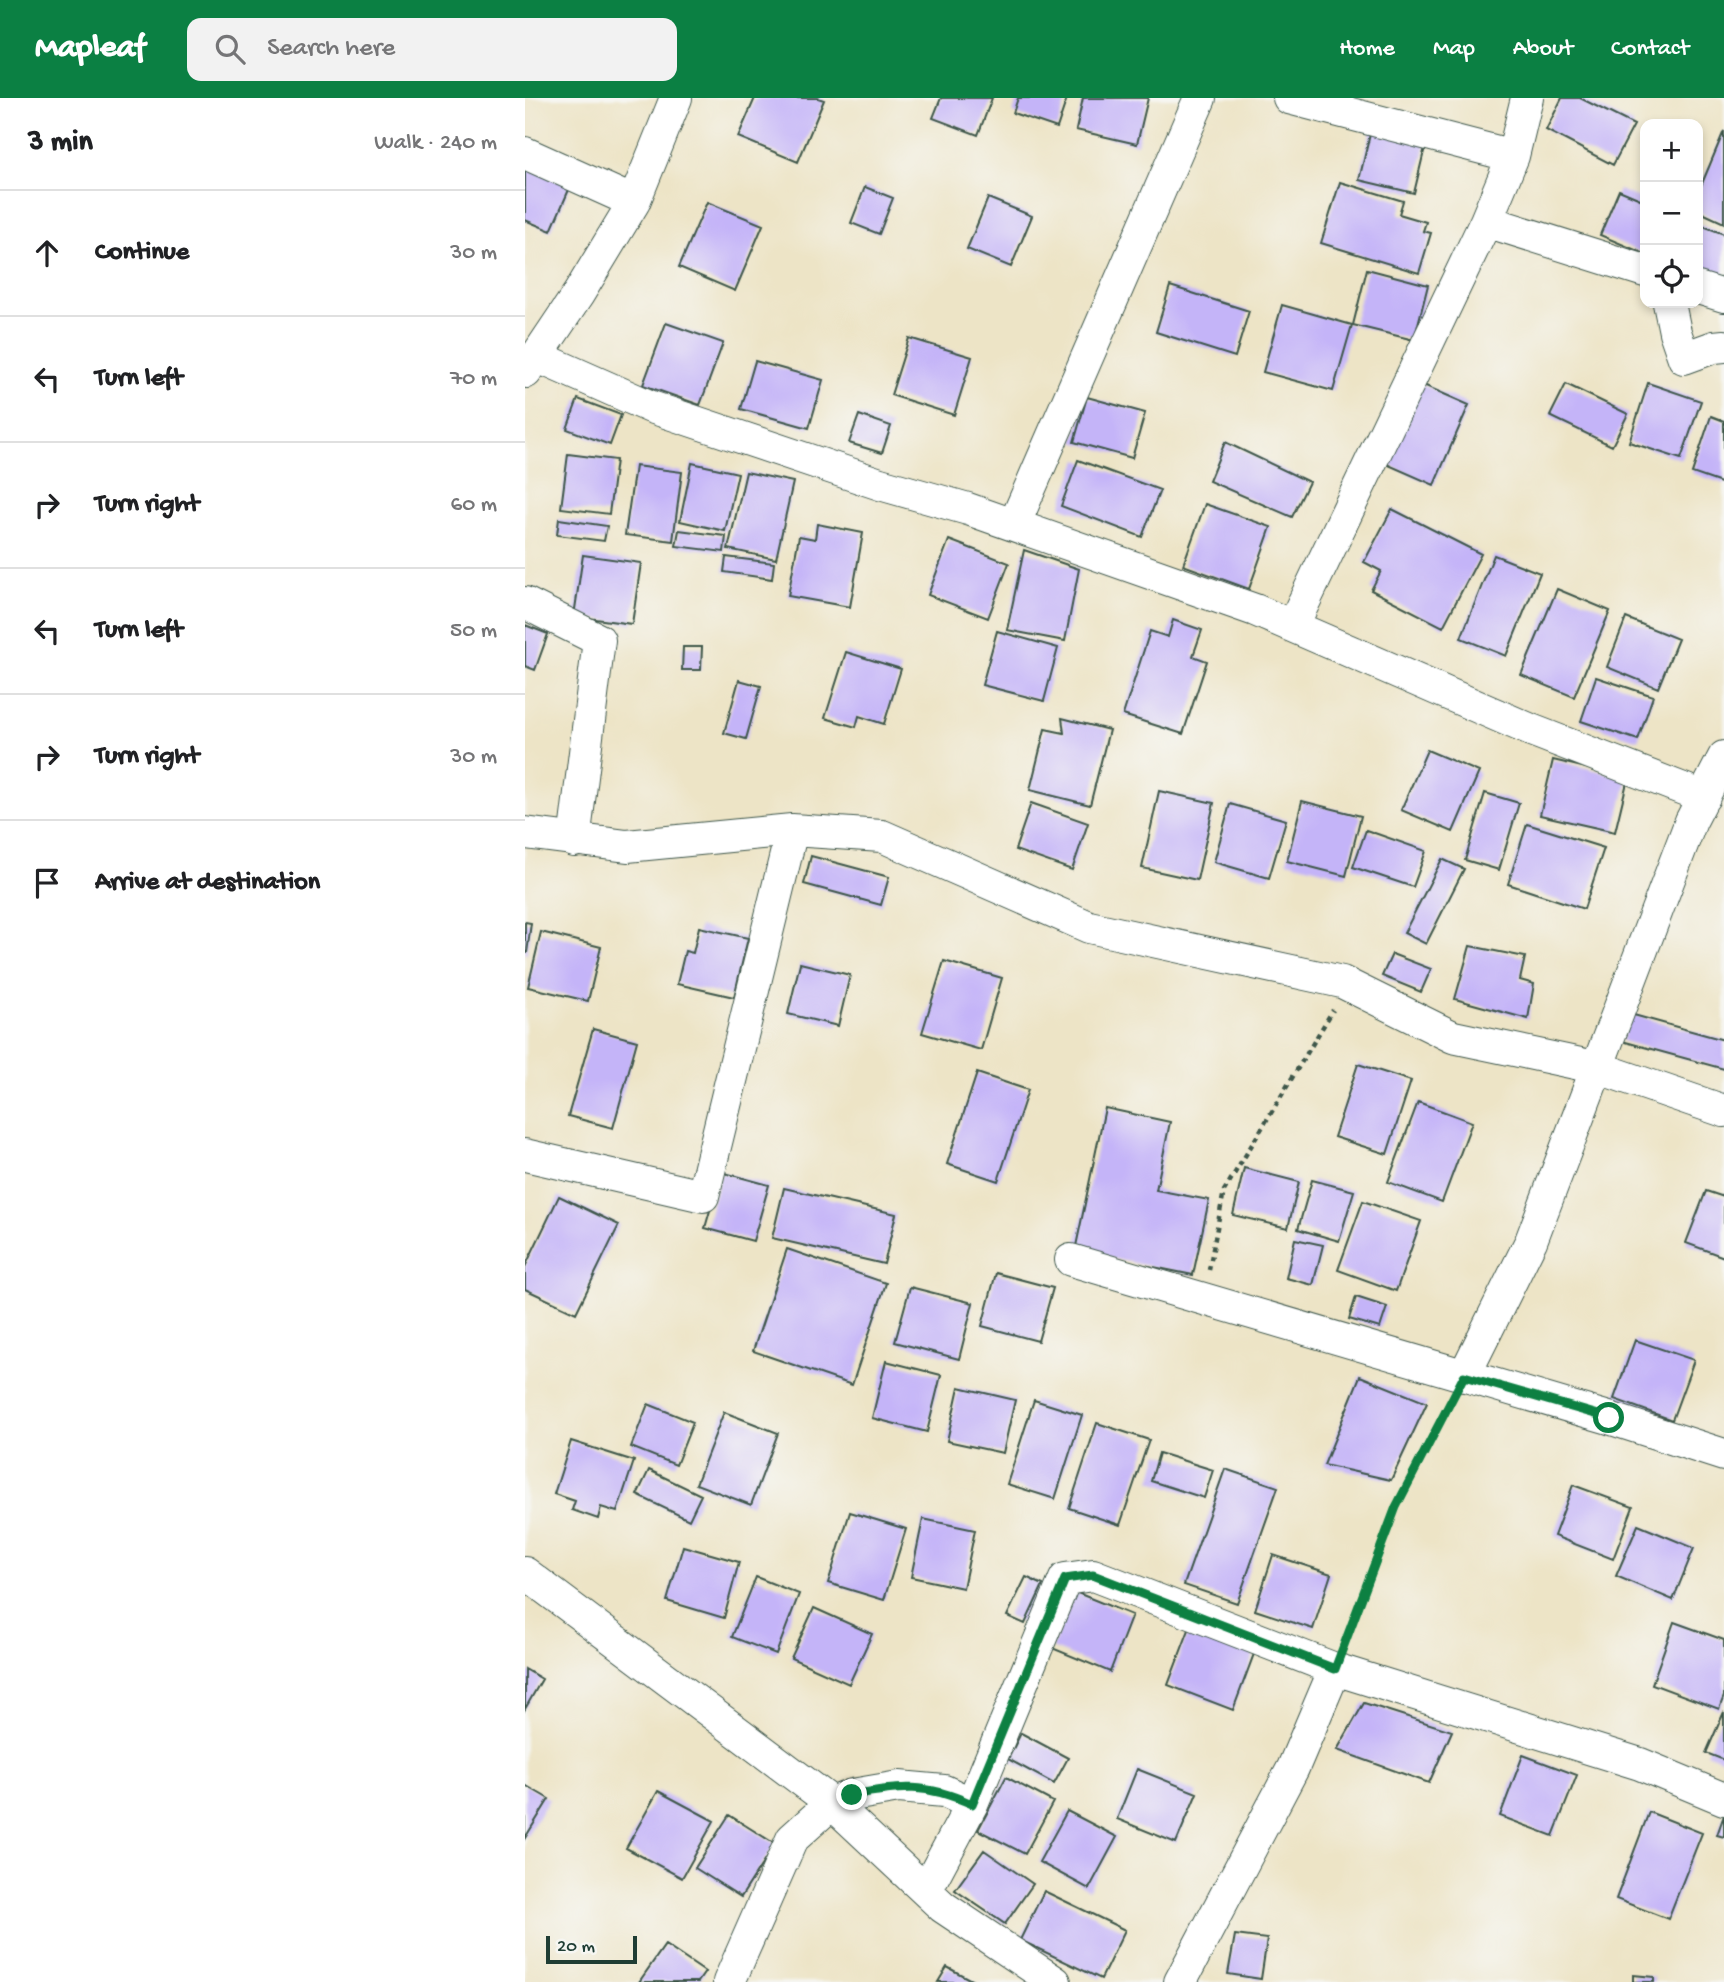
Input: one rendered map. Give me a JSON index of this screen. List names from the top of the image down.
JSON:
{
  "scale_bar": "20 m",
  "page": {
    "header": "Mapleaf",
    "search": "Search here",
    "nav": [
      "Home",
      "Map",
      "About",
      "Contact"
    ],
    "heading": ["3 min", "Walk · 240 m"],
    "map_buttons": ["+", "−"],
    "list": [
      ["Continue", "30 m"],
      ["Turn left", "70 m"],
      ["Turn right", "60 m"],
      ["Turn left", "50 m"],
      ["Turn right", "30 m"],
      "Arrive at destination"
    ],
    "scale": "20 m"
  }
}
